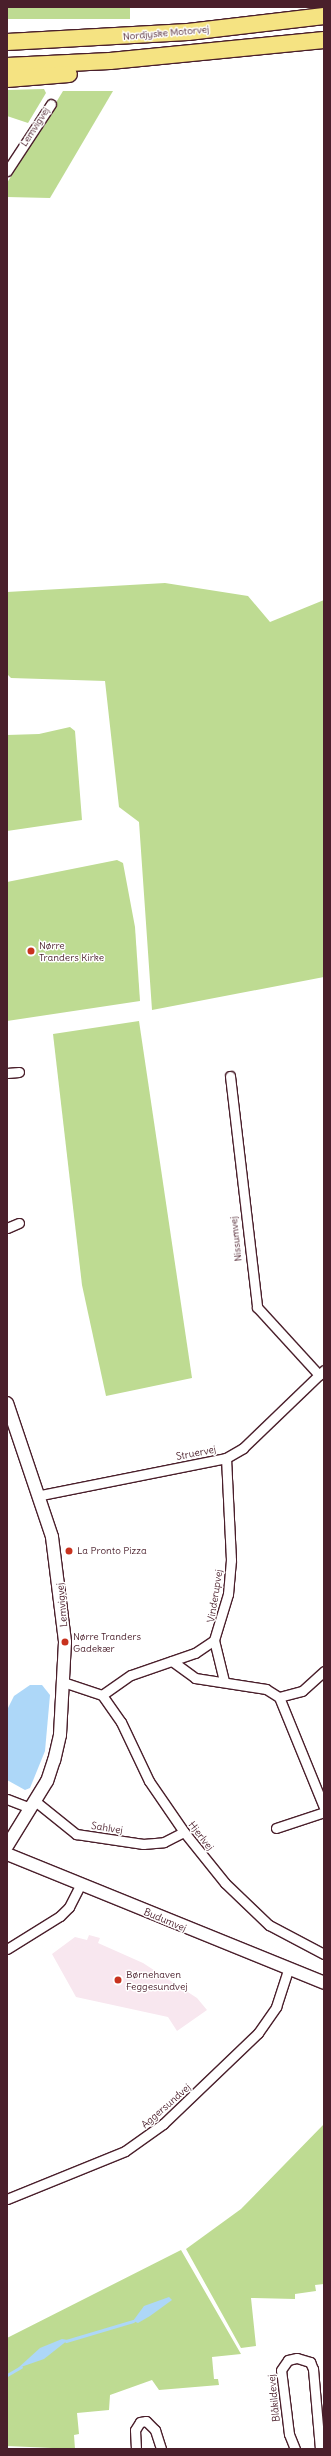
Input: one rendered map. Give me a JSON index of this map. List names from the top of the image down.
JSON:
{
  "streets": {
    "highway": ["Nordjyske Motorvej"],
    "street": [
      "Lemvigvej",
      "Nissumvej",
      "Struervej",
      "Vinderupvej",
      "Sahlvej",
      "Hjerlvej",
      "Budumvej",
      "Aggersundvej",
      "Blåkildevej"
    ]
  },
  "crossings": [
    ["Lemvigvej", "Struervej"],
    ["Lemvigvej", "Sahlvej"],
    ["Nissumvej", "Struervej"],
    ["Struervej", "Vinderupvej"],
    ["Sahlvej", "Hjerlvej"],
    ["Budumvej", "Aggersundvej"]
  ],
  "places": [
    "Nørre Tranders Kirke",
    "La Pronto Pizza",
    "Nørre Tranders Gadekær",
    "Børnehaven Feggesundvej"
  ]
}
